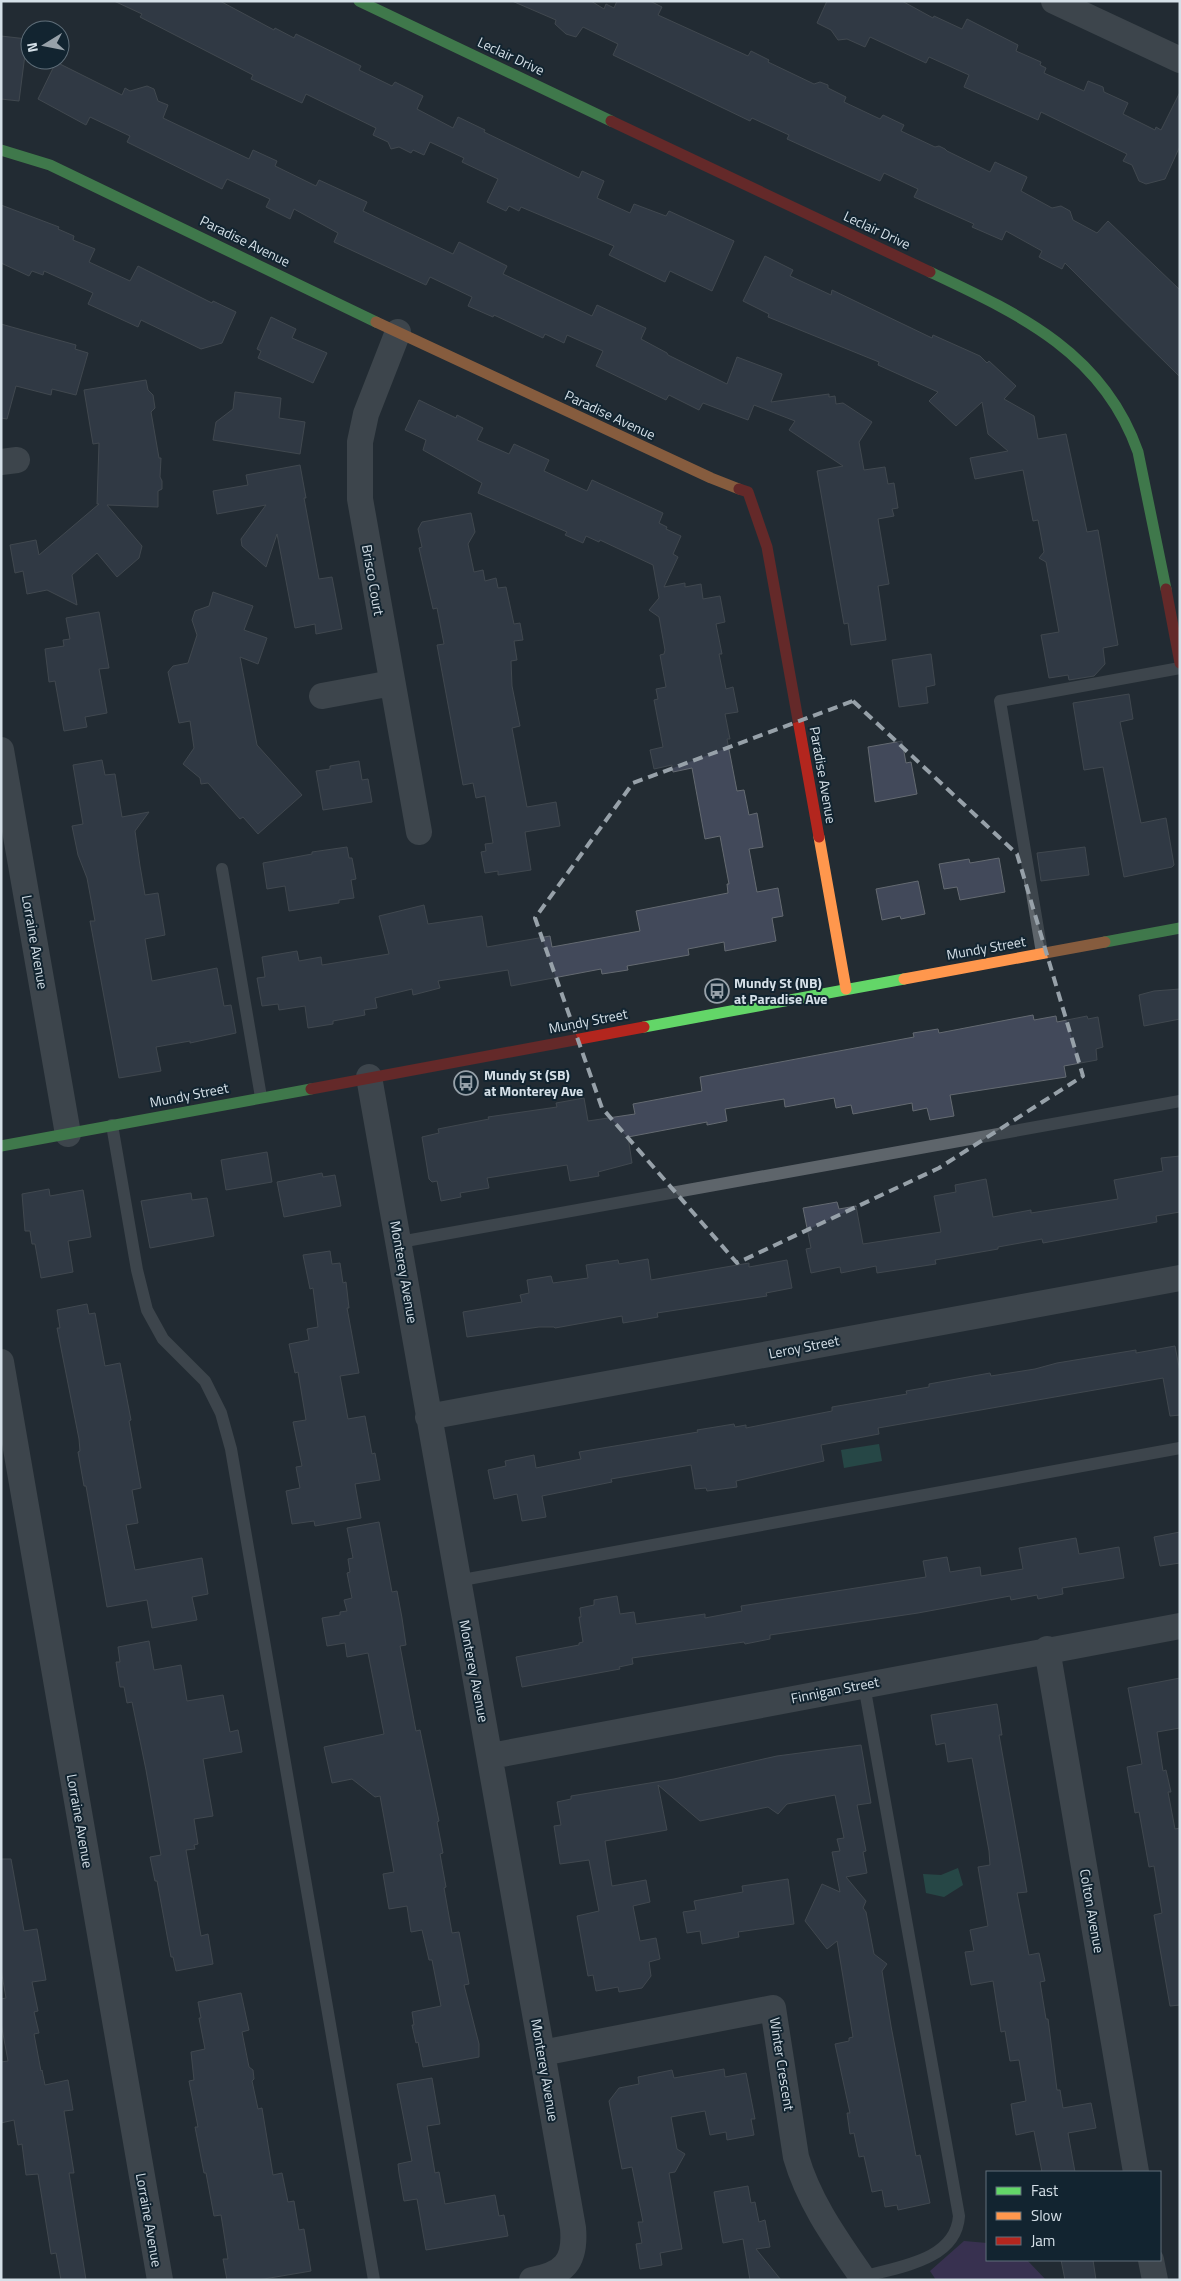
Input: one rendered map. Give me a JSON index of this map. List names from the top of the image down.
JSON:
{
  "streets": {
    "street": [
      "Leclair Drive",
      "Paradise Avenue",
      "Brisco Court",
      "Lorraine Avenue",
      "Mundy Street",
      "Monterey Avenue",
      "Leroy Street",
      "Finnigan Street",
      "Colton Avenue",
      "Winter Crescent"
    ]
  },
  "crossings": [
    ["Paradise Avenue", "Brisco Court"],
    ["Paradise Avenue", "Mundy Street"],
    ["Lorraine Avenue", "Mundy Street"],
    ["Mundy Street", "Monterey Avenue"],
    ["Monterey Avenue", "Leroy Street"],
    ["Monterey Avenue", "Finnigan Street"],
    ["Monterey Avenue", "Winter Crescent"],
    ["Finnigan Street", "Colton Avenue"]
  ],
  "places": {
    "bus stop": ["Mundy St (NB) at Paradise Ave", "Mundy St (SB) at Monterey Ave"]
  },
  "legend": ["Fast", "Slow", "Jam"],
  "north": "left"
}
